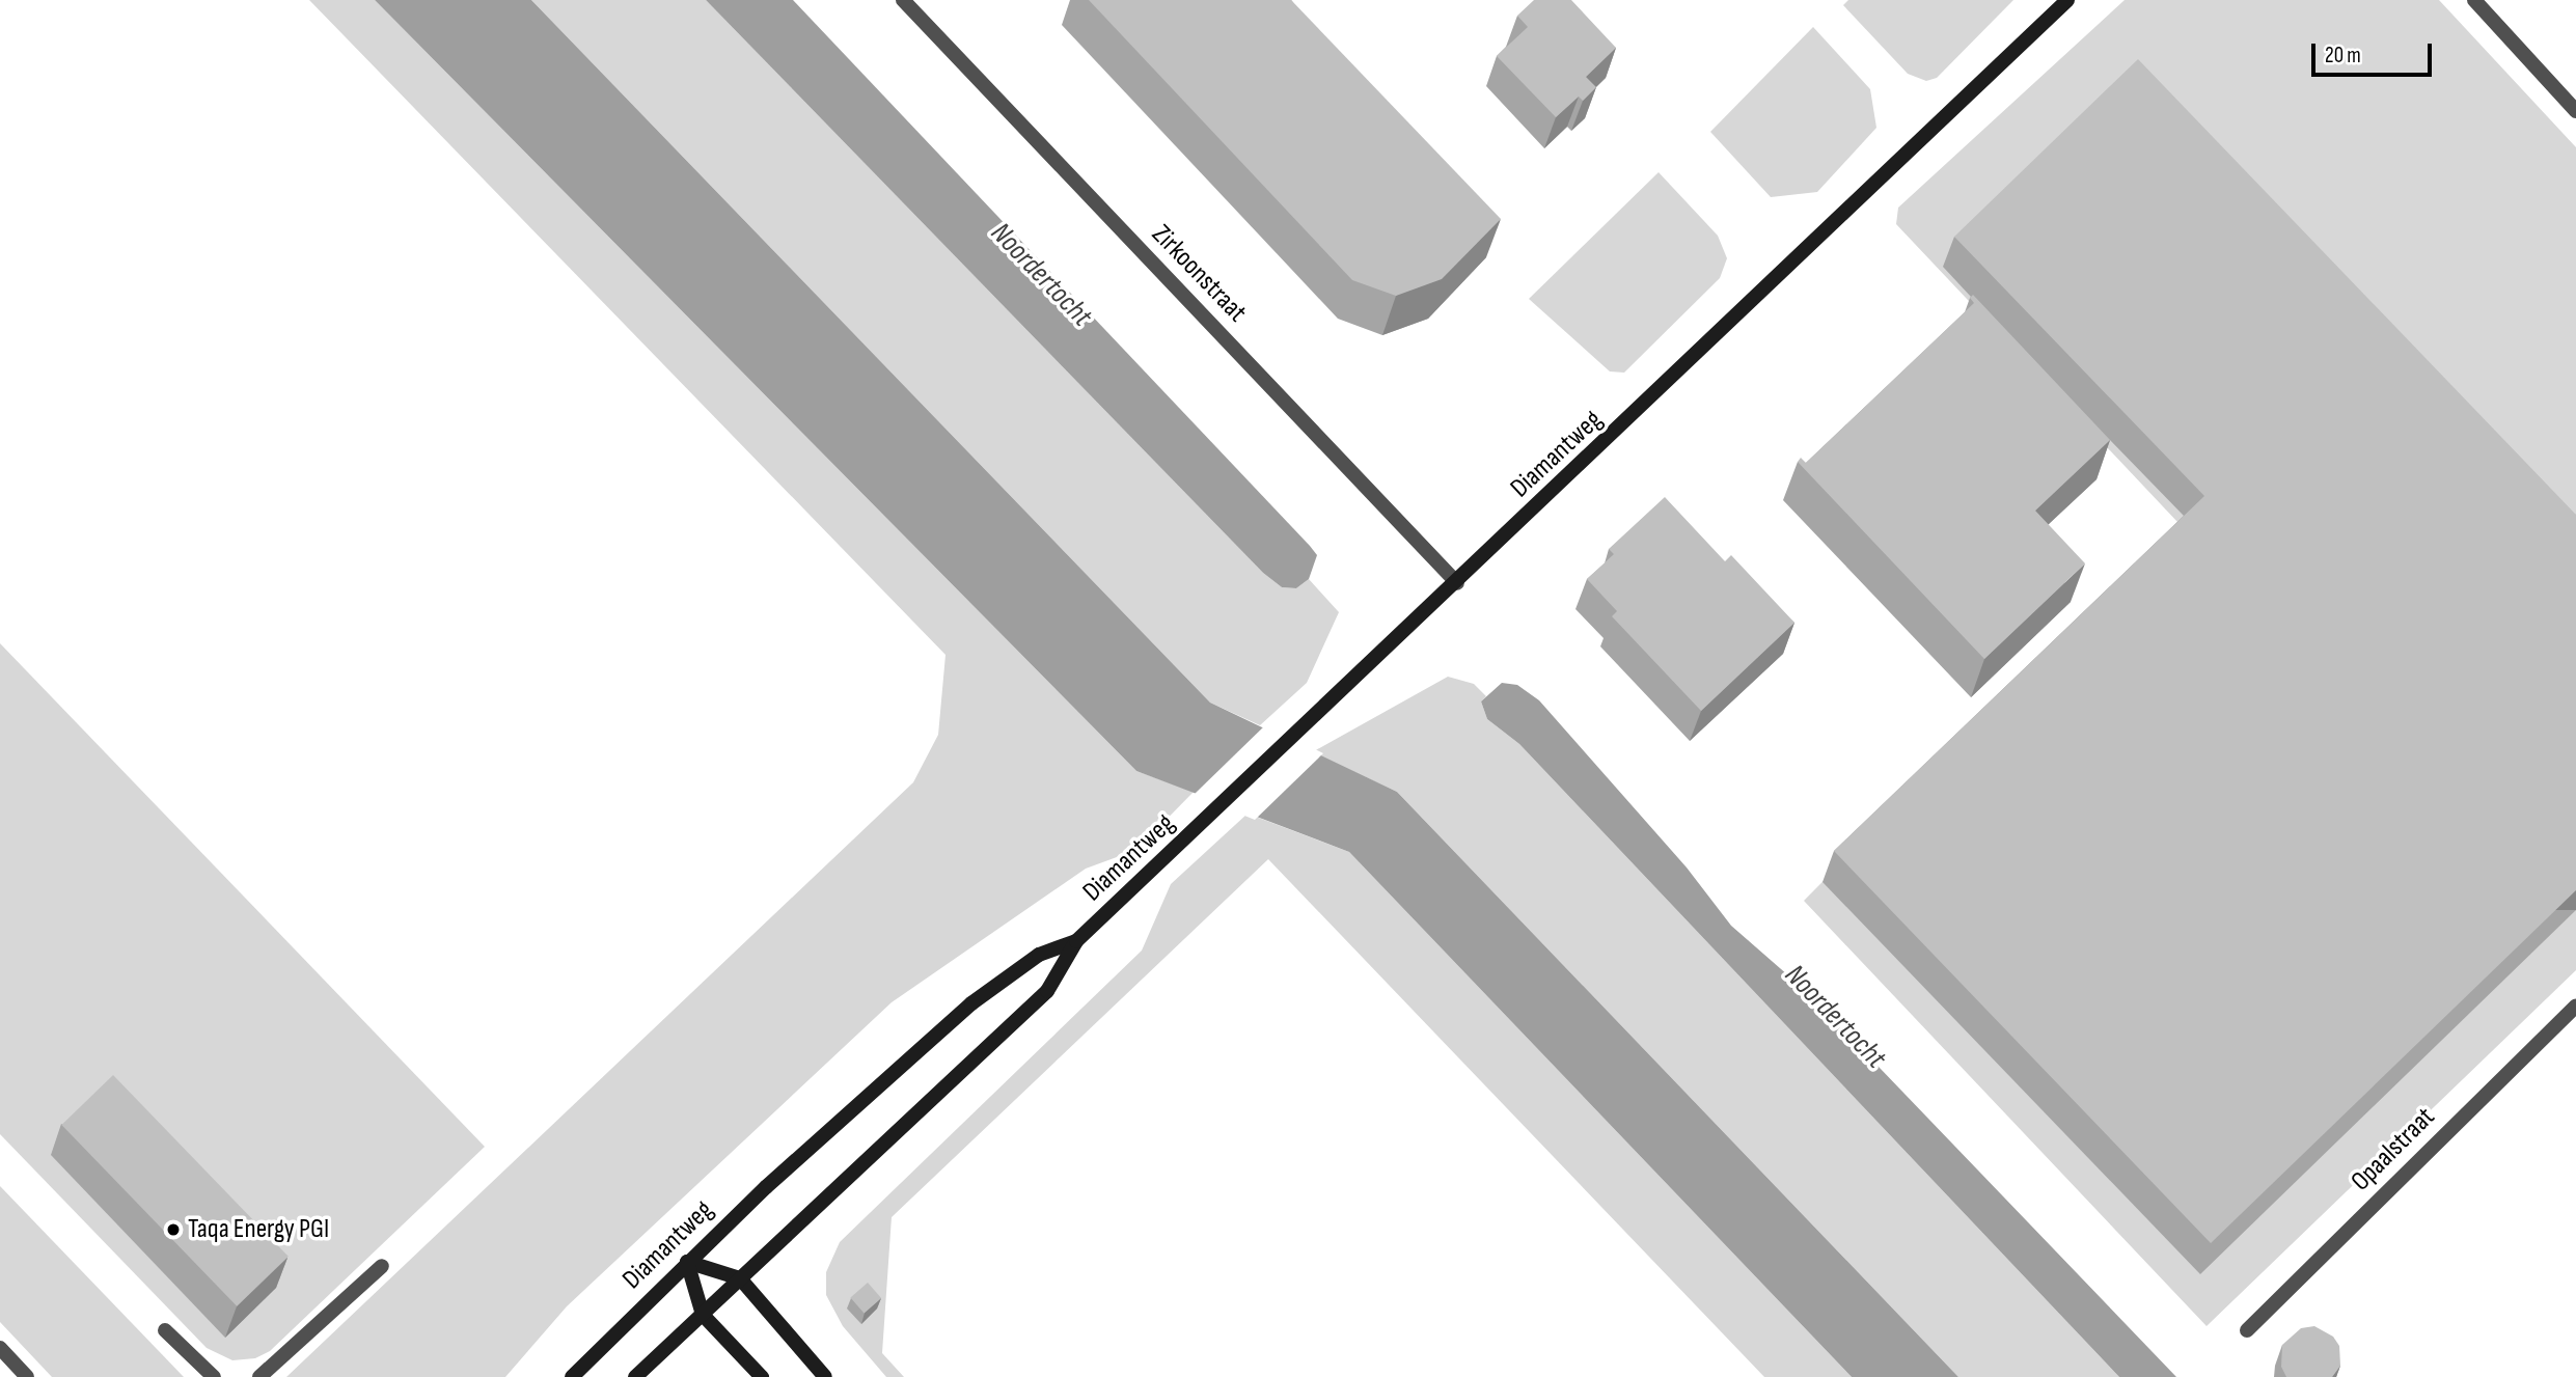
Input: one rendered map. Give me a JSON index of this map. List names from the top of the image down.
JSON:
{
  "streets": {
    "street": ["Zirkoonstraat", "Diamantweg", "Opaalstraat"]
  },
  "crossings": [
    ["Zirkoonstraat", "Diamantweg"]
  ],
  "water": ["Noordertocht"],
  "places": ["Taqa Energy PGI"],
  "scale_bar": "20 m"
}
